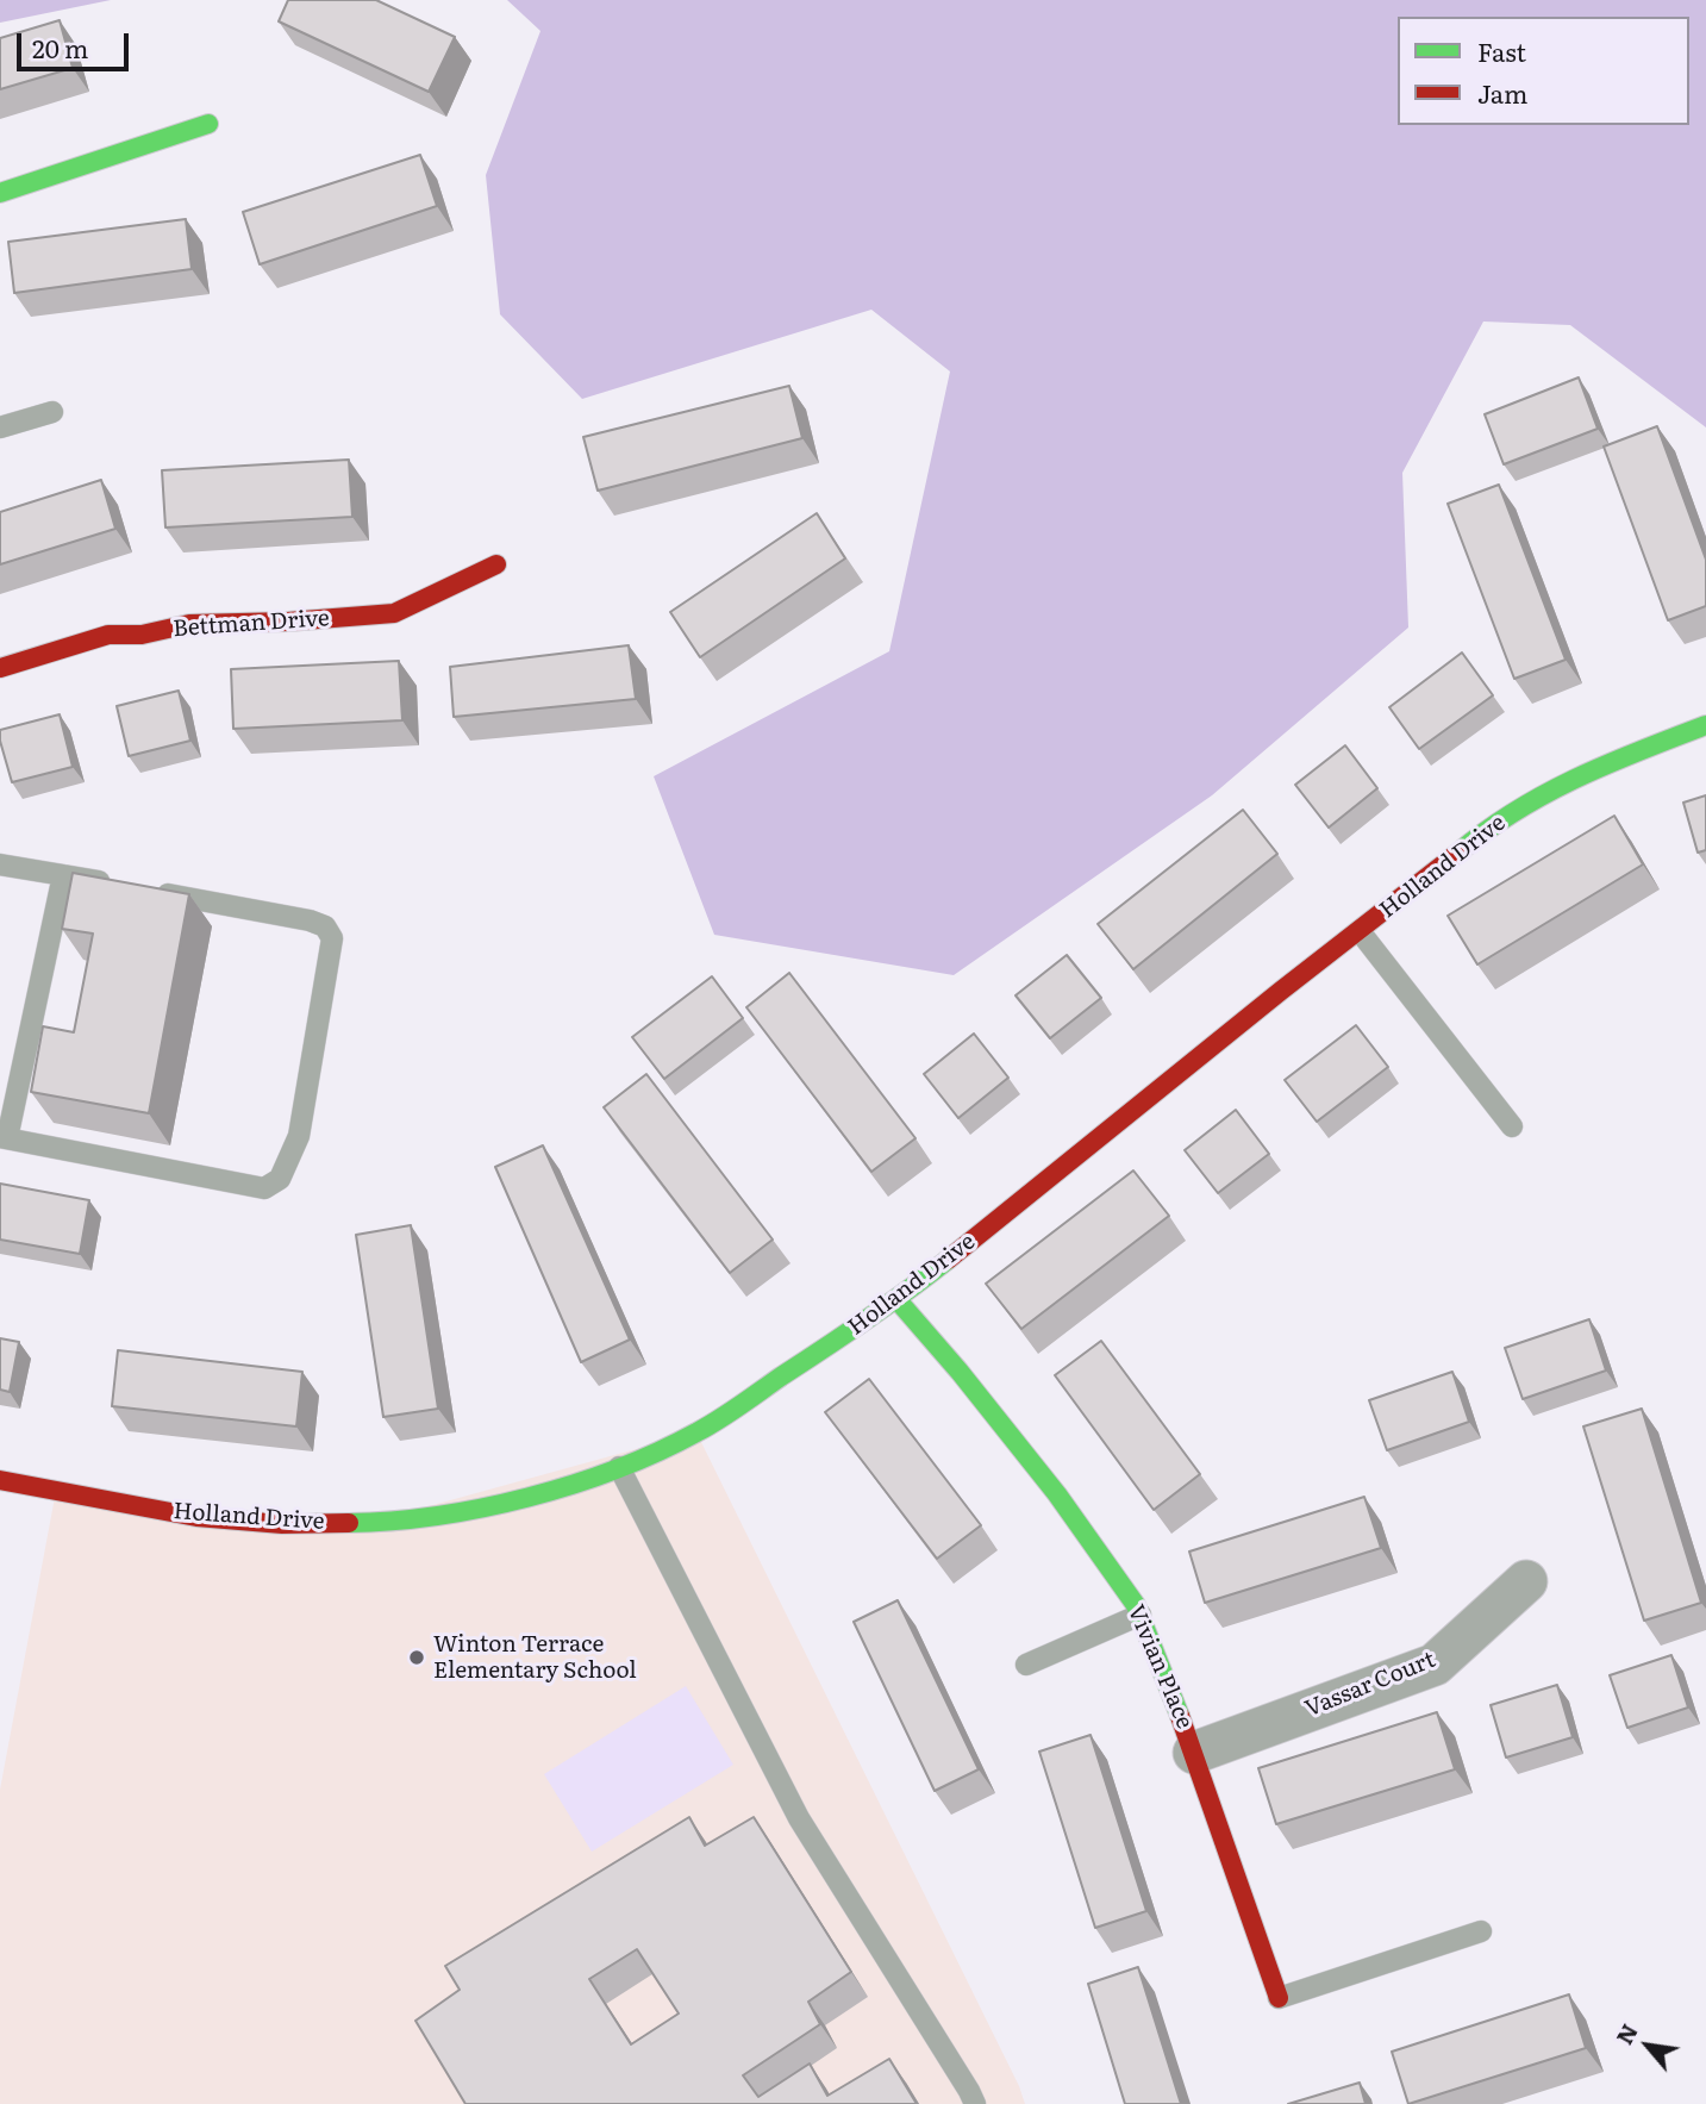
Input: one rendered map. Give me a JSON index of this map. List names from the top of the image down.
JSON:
{
  "streets": {
    "street": [
      "Bettman Drive",
      "Holland Drive",
      "Vivian Place",
      "Vassar Court"
    ]
  },
  "crossings": [
    ["Holland Drive", "Vivian Place"],
    ["Vivian Place", "Vassar Court"]
  ],
  "places": ["Winton Terrace Elementary School"],
  "legend": ["Fast", "Jam"],
  "scale_bar": "20 m",
  "north": "top left"
}
